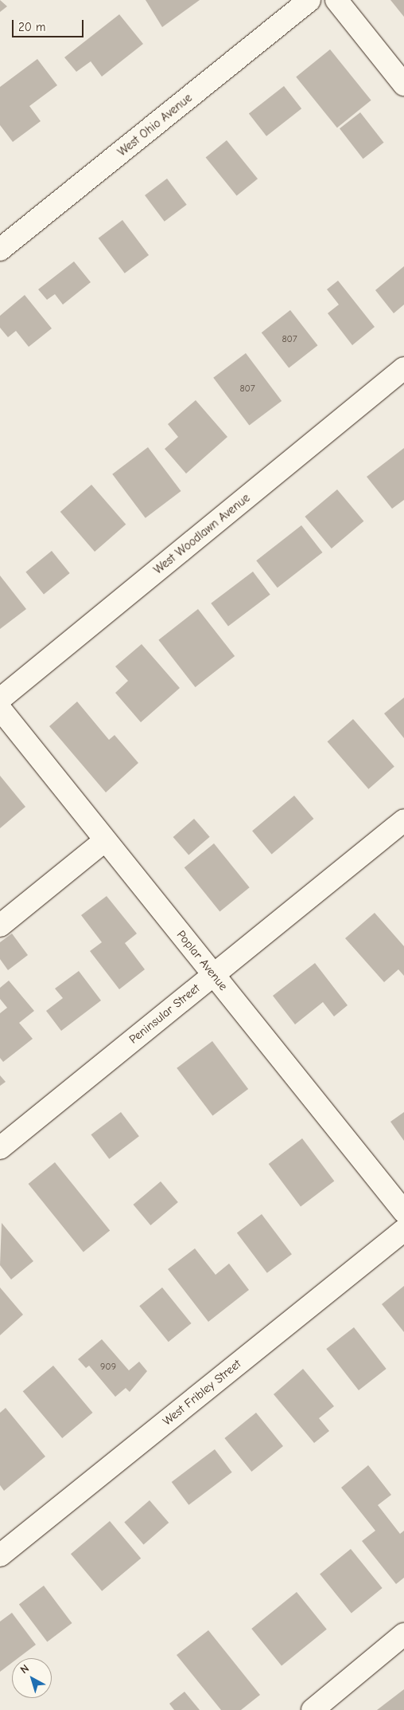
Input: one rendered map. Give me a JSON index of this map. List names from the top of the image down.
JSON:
{
  "streets": {
    "street": [
      "West Ohio Avenue",
      "West Woodlawn Avenue",
      "Poplar Avenue",
      "Peninsular Street",
      "West Fribley Street"
    ]
  },
  "crossings": [
    ["Poplar Avenue", "Peninsular Street"]
  ],
  "house_numbers": ["807", "807", "909"],
  "scale_bar": "20 m",
  "north": "top left"
}
